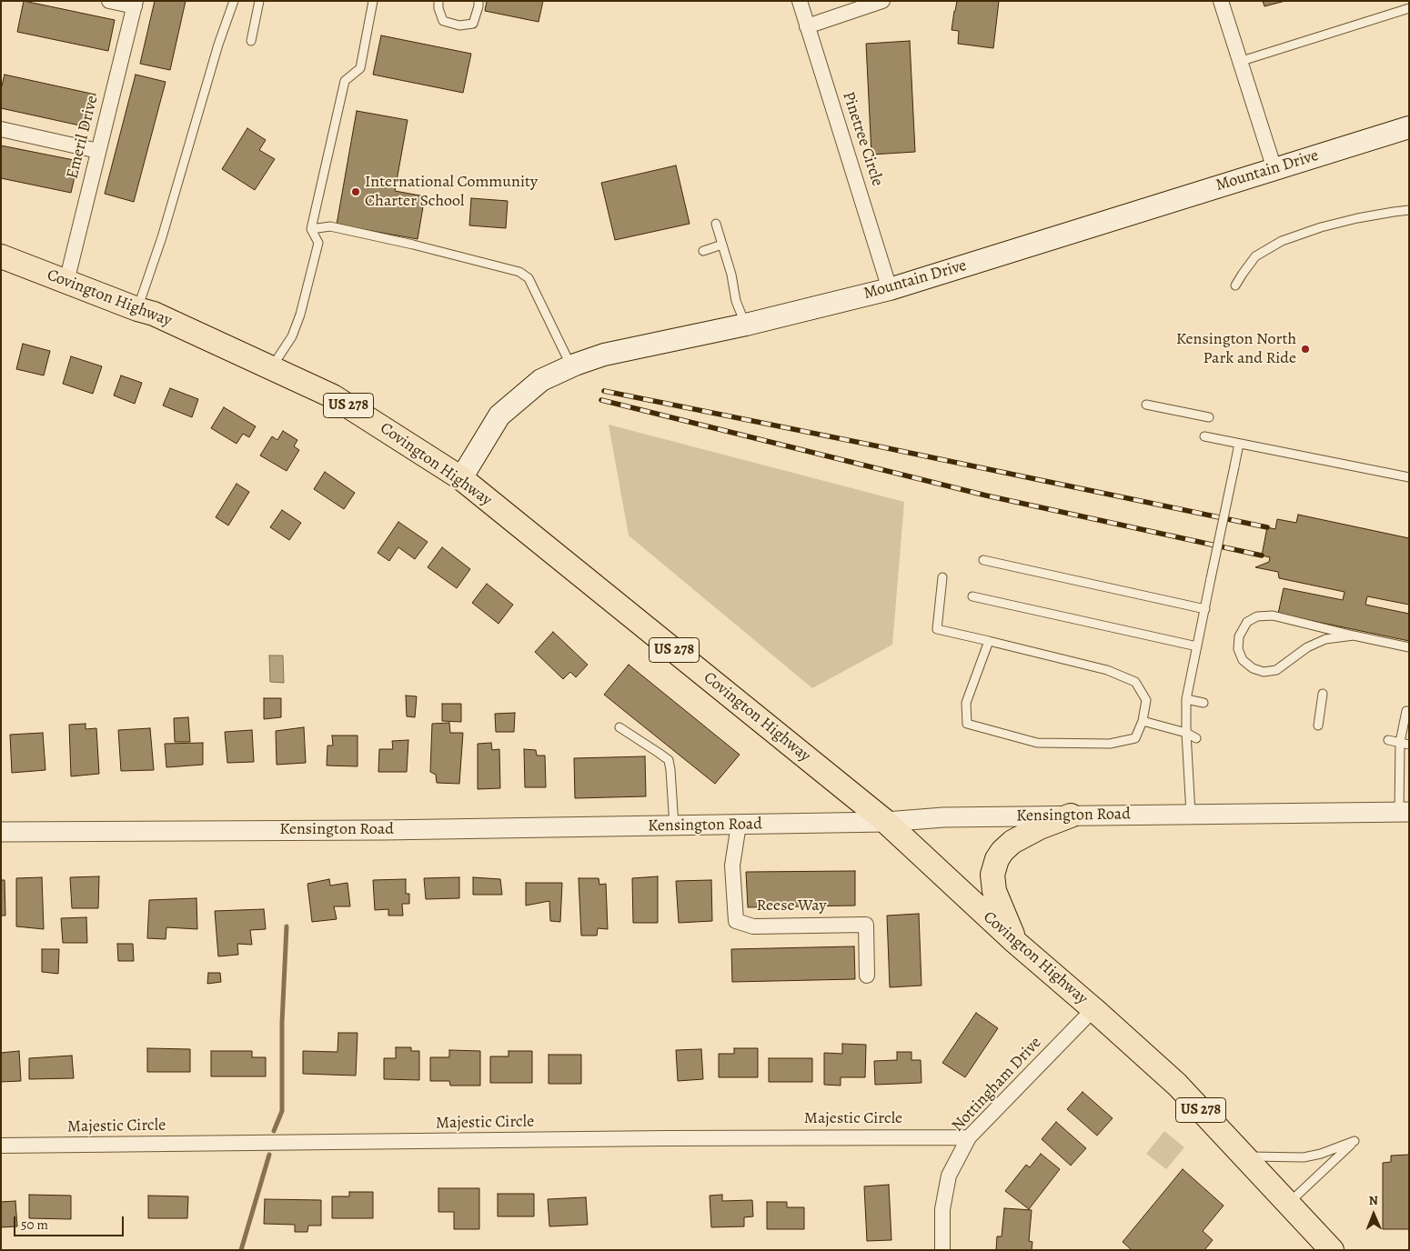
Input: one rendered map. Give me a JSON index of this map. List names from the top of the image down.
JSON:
{
  "streets": {
    "main road": ["Mountain Drive", "Covington Highway", "US 278"],
    "street": [
      "Emeril Drive",
      "Pinetree Circle",
      "Kensington Road",
      "Reese Way",
      "Nottingham Drive",
      "Majestic Circle"
    ]
  },
  "crossings": [
    ["Emeril Drive", "Covington Highway"],
    ["Pinetree Circle", "Mountain Drive"],
    ["Mountain Drive", "Covington Highway"],
    ["Covington Highway", "Kensington Road"],
    ["Covington Highway", "Nottingham Drive"],
    ["Kensington Road", "Reese Way"],
    ["Nottingham Drive", "Majestic Circle"]
  ],
  "places": ["International Community Charter School", "Kensington North Park and Ride"],
  "scale_bar": "50 m",
  "north": "top"
}
